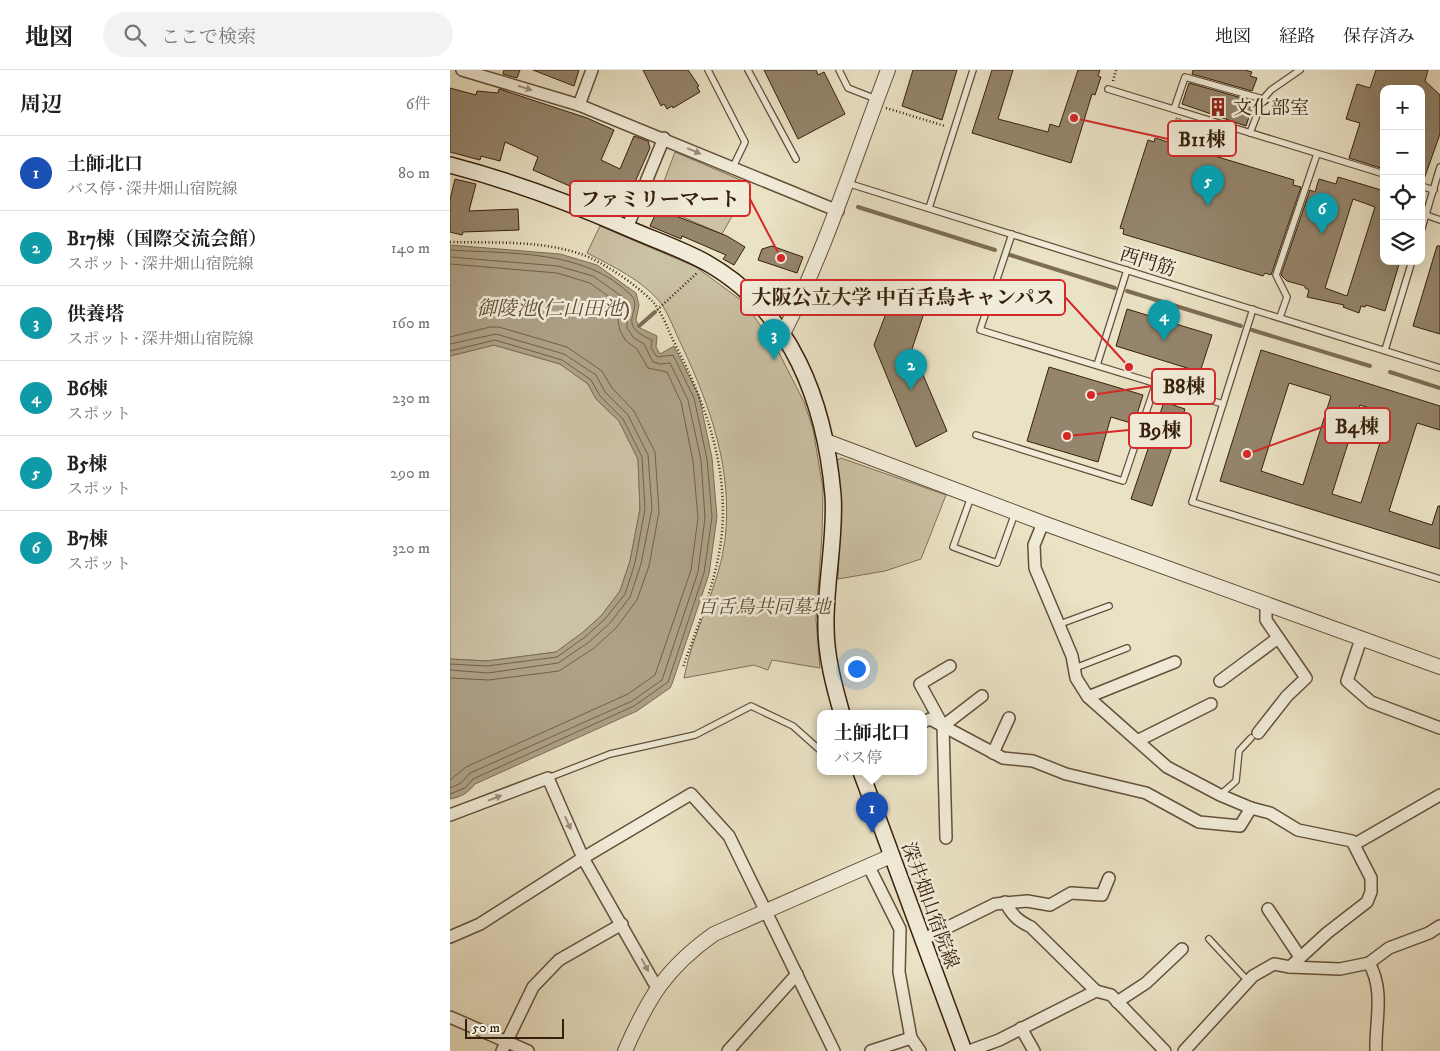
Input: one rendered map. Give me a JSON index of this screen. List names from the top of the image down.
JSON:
{
  "streets": {
    "main road": ["深井畑山宿院線"],
    "lane": ["西門筋"]
  },
  "water": ["御陵池(仁山田池)"],
  "parks": ["百舌鳥共同墓地"],
  "places": {
    "building": ["文化部室"],
    "other": [
      "B11棟",
      "ファミリーマート",
      "大阪公立大学 中百舌鳥キャンパス",
      "B8棟",
      "B9棟",
      "B4棟"
    ]
  },
  "scale_bar": "50 m",
  "page": {
    "header": "地図",
    "search": "ここで検索",
    "nav": ["地図", "経路", "保存済み"],
    "heading": ["周辺", "6件"],
    "map_buttons": ["+", "−"],
    "list": [
      {
        "mark": "1",
        "name": "土師北口",
        "note": "バス停 · 深井畑山宿院線",
        "value": "80 m"
      },
      {
        "mark": "2",
        "name": "B17棟（国際交流会館）",
        "note": "スポット · 深井畑山宿院線",
        "value": "140 m"
      },
      {
        "mark": "3",
        "name": "供養塔",
        "note": "スポット · 深井畑山宿院線",
        "value": "160 m"
      },
      {
        "mark": "4",
        "name": "B6棟",
        "note": "スポット",
        "value": "230 m"
      },
      {
        "mark": "5",
        "name": "B5棟",
        "note": "スポット",
        "value": "290 m"
      },
      {
        "mark": "6",
        "name": "B7棟",
        "note": "スポット",
        "value": "320 m"
      }
    ],
    "pins": [
      "5",
      "6",
      "4",
      "3",
      "2",
      "1"
    ],
    "popup": ["土師北口", "バス停"],
    "scale": "50 m"
  }
}
